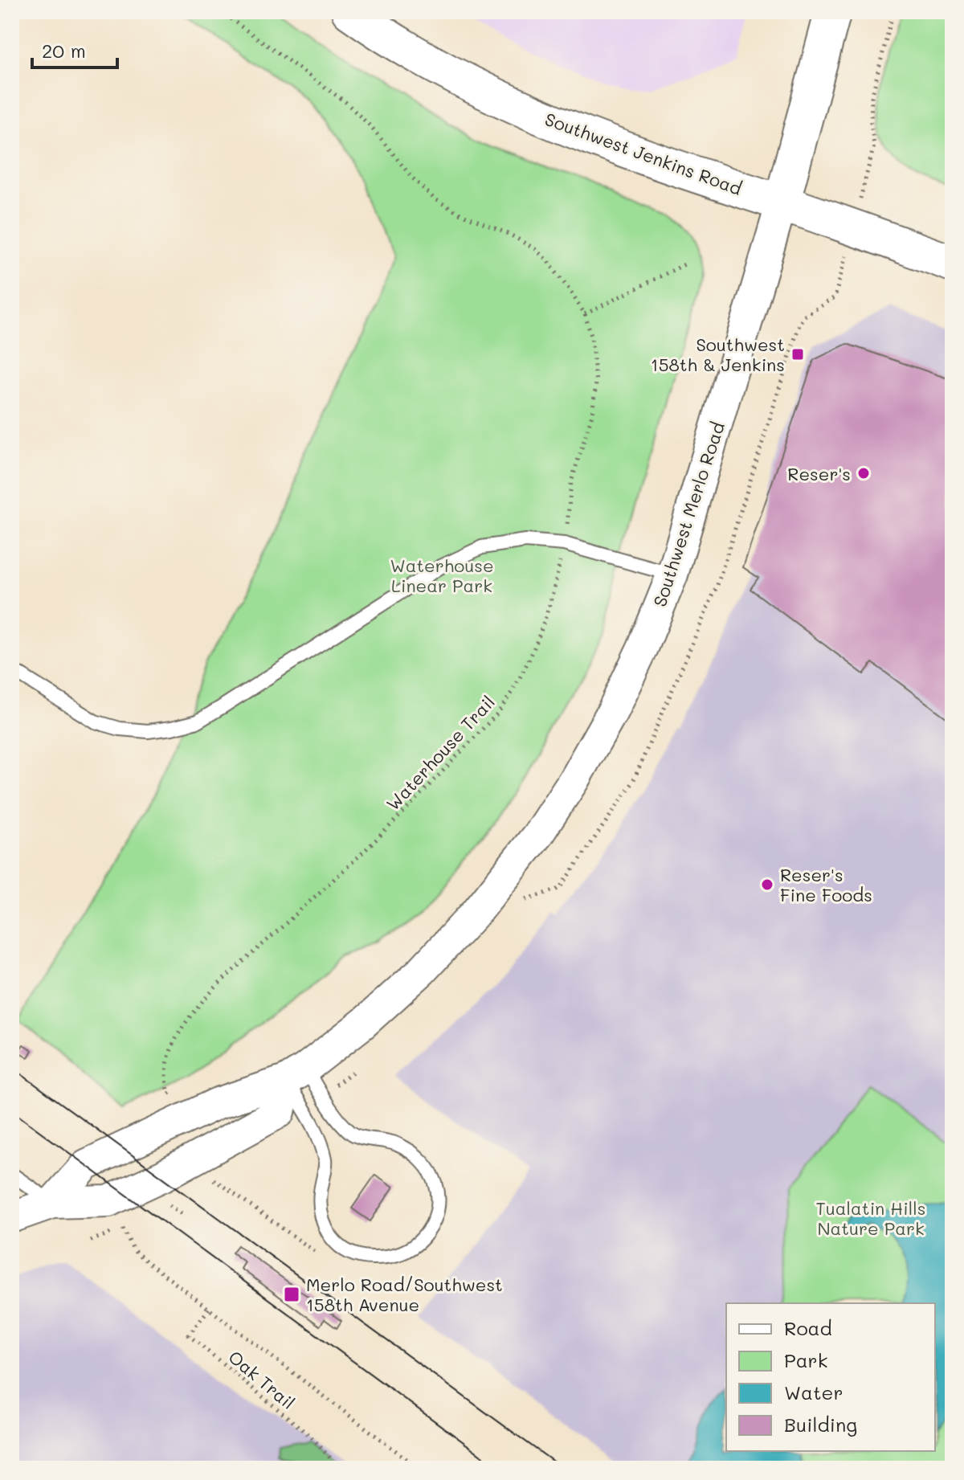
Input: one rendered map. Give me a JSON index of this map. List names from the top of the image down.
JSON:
{
  "streets": {
    "main road": ["Southwest Jenkins Road"],
    "street": ["Southwest Merlo Road"],
    "path": ["Waterhouse Trail", "Oak Trail"]
  },
  "crossings": [
    ["Southwest Jenkins Road", "Southwest Merlo Road"]
  ],
  "parks": ["Waterhouse Linear Park", "Tualatin Hills Nature Park"],
  "places": {
    "transit": ["Southwest 158th & Jenkins", "Merlo Road/Southwest 158th Avenue"],
    "other": ["Reser's", "Reser's Fine Foods"]
  },
  "legend": [
    "Road",
    "Park",
    "Water",
    "Building"
  ],
  "scale_bar": "20 m"
}
